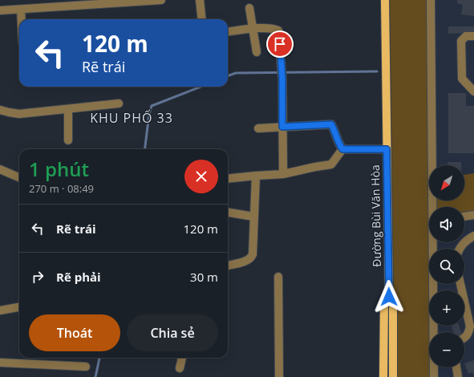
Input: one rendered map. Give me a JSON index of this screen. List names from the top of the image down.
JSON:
{
  "streets": {
    "main road": ["Đường Bùi Văn Hòa"]
  },
  "districts": ["KHU PHỐ 33"],
  "north": "bottom left",
  "page": {
    "turn": ["120 m", "Rẽ trái"],
    "heading": ["1 phút", "270 m · 08:49"],
    "map_buttons": ["+", "−"],
    "list": [
      {
        "name": "Rẽ trái",
        "value": "120 m"
      },
      {
        "name": "Rẽ phải",
        "value": "30 m"
      }
    ],
    "buttons": ["Thoát", "Chia sẻ"]
  }
}
